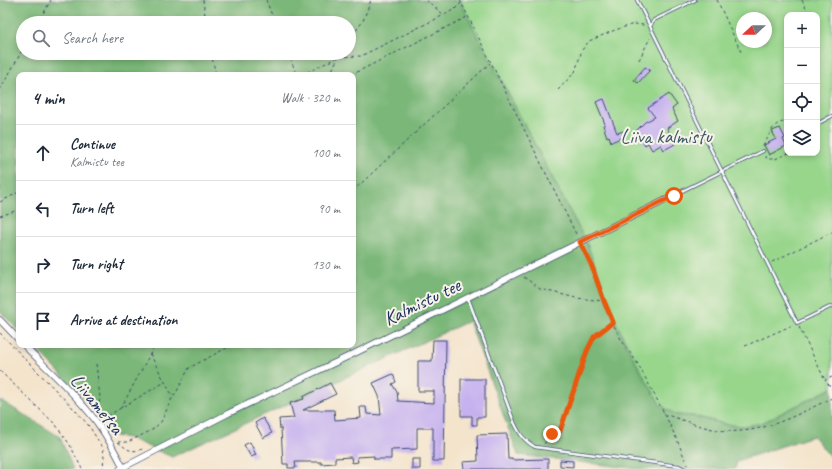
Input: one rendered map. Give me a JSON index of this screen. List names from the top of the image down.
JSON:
{
  "streets": {
    "street": ["Kalmistu tee", "Liivametsa"]
  },
  "crossings": [
    ["Kalmistu tee", "Liivametsa"]
  ],
  "parks": ["Liiva kalmistu"],
  "north": "left",
  "page": {
    "map_buttons": ["+", "−"],
    "search": "Search here",
    "heading": ["4 min", "Walk · 320 m"],
    "list": [
      ["Continue", "Kalmistu tee", "100 m"],
      ["Turn left", "90 m"],
      ["Turn right", "130 m"],
      "Arrive at destination"
    ]
  }
}
